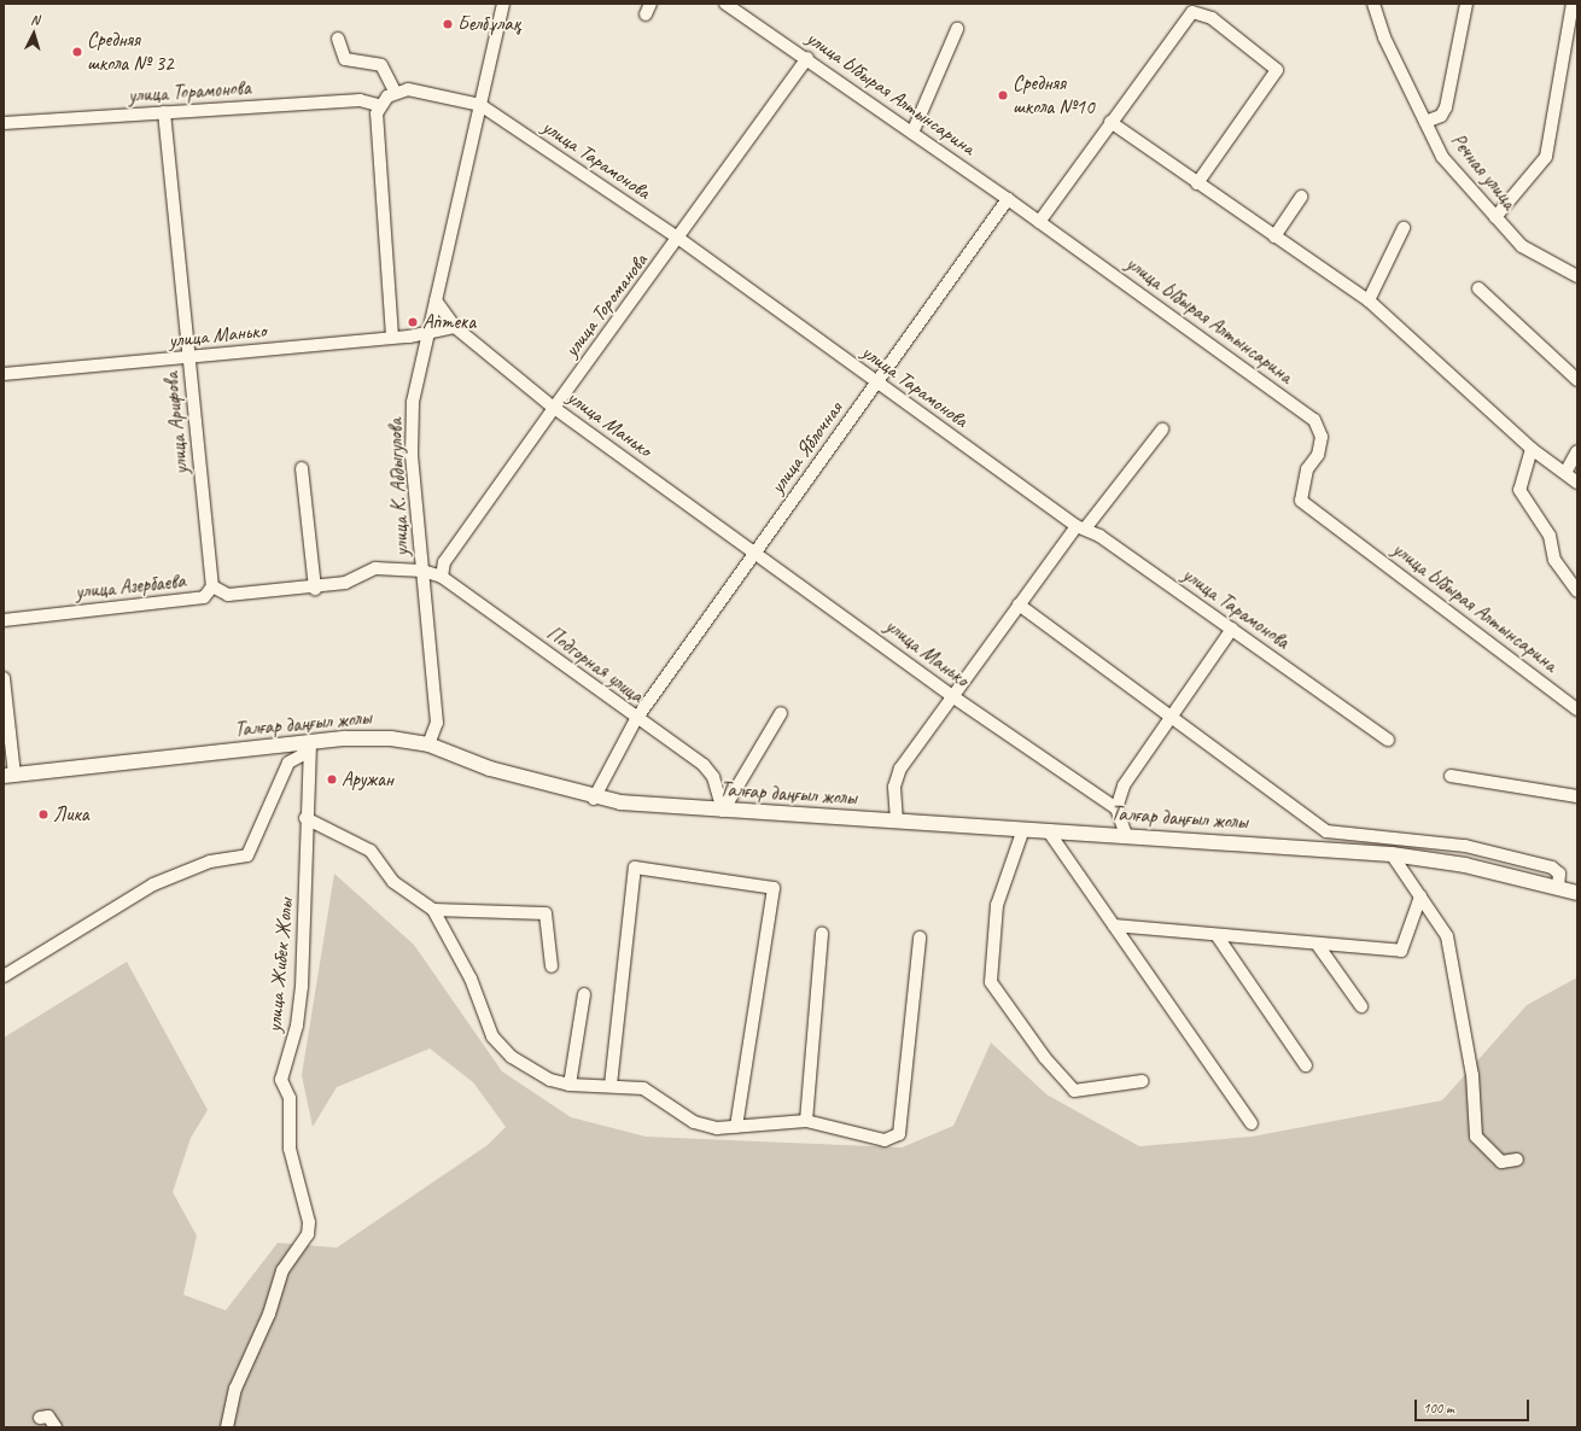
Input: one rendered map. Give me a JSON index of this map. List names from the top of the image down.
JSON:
{
  "streets": {
    "main road": ["Талғар даңғыл жолы"],
    "street": [
      "улица Торамонова",
      "улица Ыбырая Алтынсарина",
      "улица Тарамонова",
      "Речная улица",
      "улица Тороманова",
      "улица Манько",
      "улица Арифова",
      "улица Яблочная",
      "улица К. Абдыгулова",
      "улица Азербаева",
      "Подгорная улица",
      "улица Жибек Жолы"
    ]
  },
  "crossings": [
    ["улица Торамонова", "улица Арифова"],
    ["улица Ыбырая Алтынсарина", "улица Тороманова"],
    ["улица Ыбырая Алтынсарина", "улица Яблочная"],
    ["улица Тарамонова", "улица Тороманова"],
    ["улица Тарамонова", "улица Яблочная"],
    ["улица Тарамонова", "улица К. Абдыгулова"],
    ["улица Тороманова", "улица Манько"],
    ["улица Тороманова", "Подгорная улица"],
    ["улица Манько", "улица Арифова"],
    ["улица Манько", "улица Яблочная"],
    ["улица Манько", "улица К. Абдыгулова"],
    ["улица Арифова", "улица Азербаева"],
    ["улица Яблочная", "Подгорная улица"],
    ["улица Яблочная", "Талғар даңғыл жолы"],
    ["улица К. Абдыгулова", "улица Азербаева"],
    ["улица К. Абдыгулова", "Подгорная улица"],
    ["улица К. Абдыгулова", "Талғар даңғыл жолы"],
    ["улица Азербаева", "Подгорная улица"],
    ["Подгорная улица", "Талғар даңғыл жолы"],
    ["Талғар даңғыл жолы", "улица Жибек Жолы"]
  ],
  "places": [
    "Белбұлақ",
    "Средняя школа № 32",
    "Средняя школа №10",
    "Аптека",
    "Аружан",
    "Лика"
  ],
  "scale_bar": "100 m",
  "north": "top"
}
